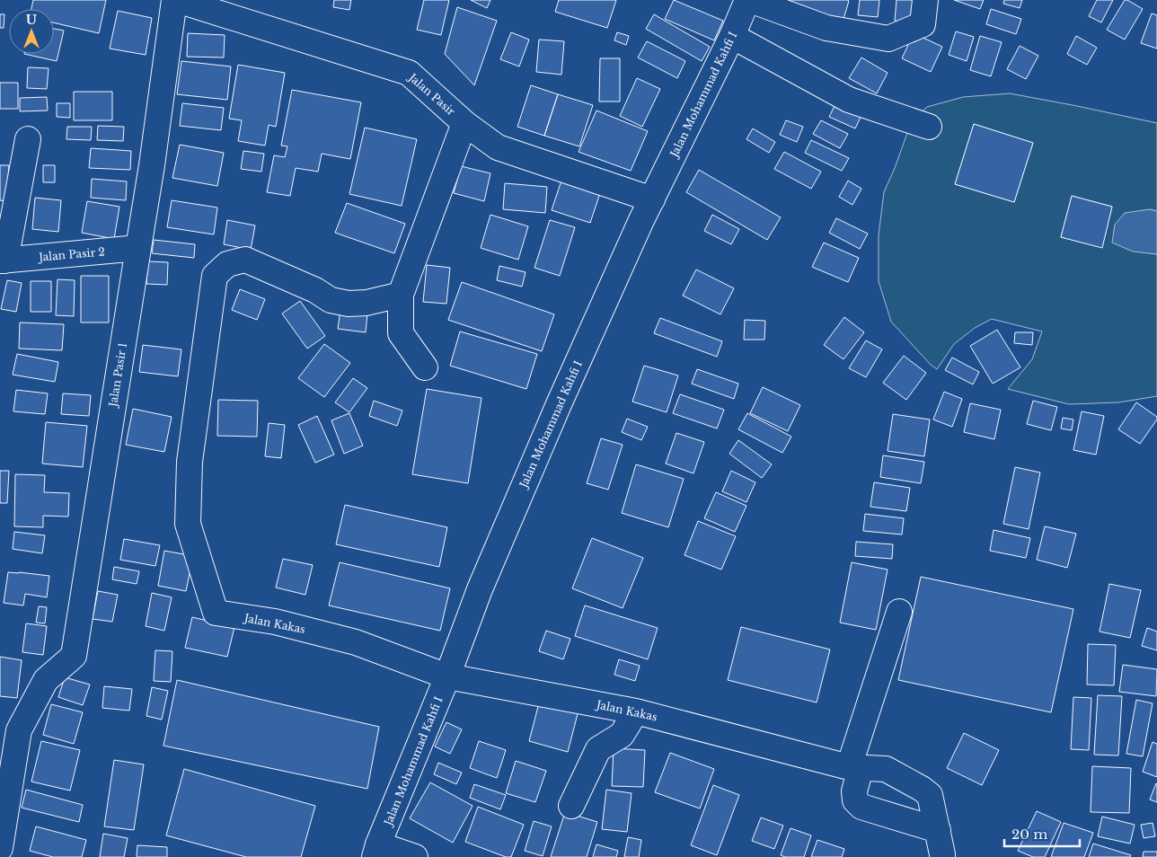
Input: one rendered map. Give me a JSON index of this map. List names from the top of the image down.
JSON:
{
  "streets": {
    "street": [
      "Jalan Pasir",
      "Jalan Mohammad Kahfi I",
      "Jalan Pasir 2",
      "Jalan Pasir 1",
      "Jalan Kakas"
    ]
  },
  "crossings": [
    ["Jalan Pasir", "Jalan Mohammad Kahfi I"],
    ["Jalan Pasir", "Jalan Pasir 1"],
    ["Jalan Mohammad Kahfi I", "Jalan Kakas"],
    ["Jalan Pasir 2", "Jalan Pasir 1"]
  ],
  "scale_bar": "20 m",
  "north": "top"
}
